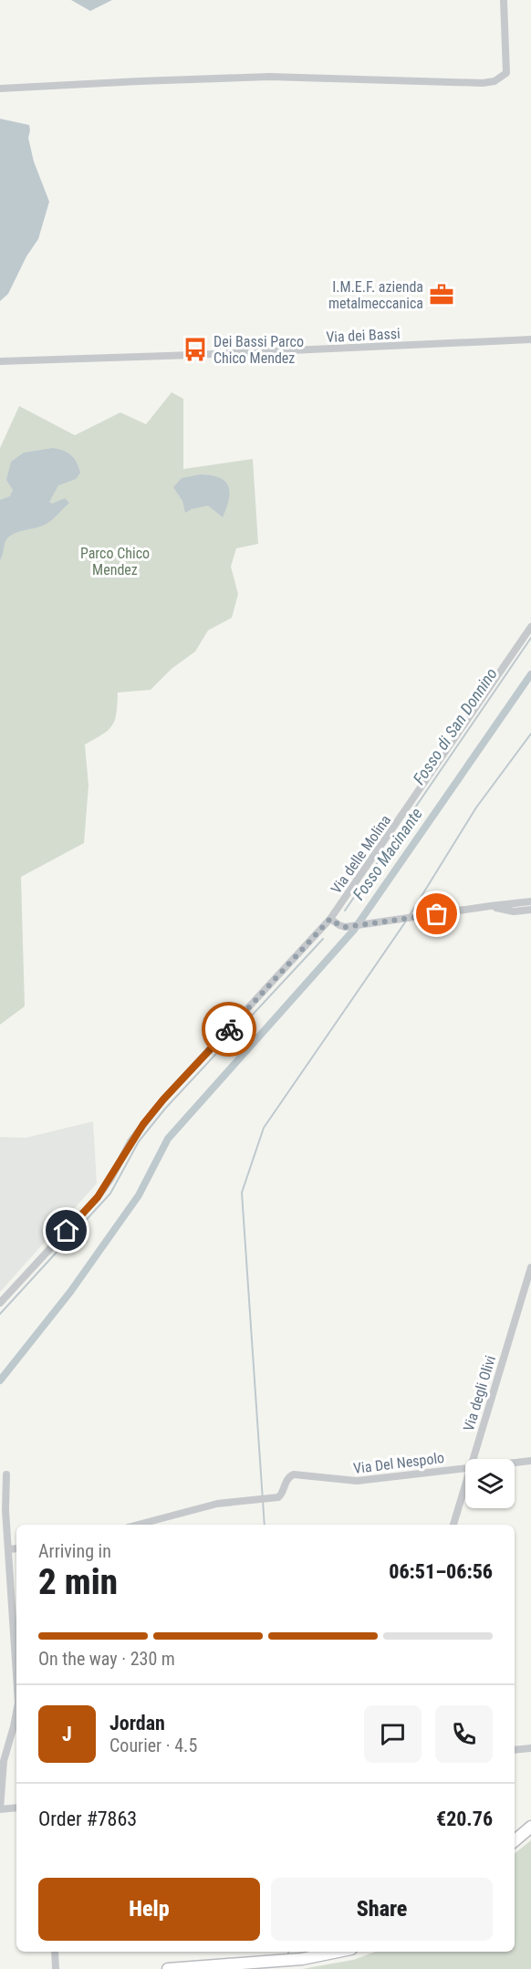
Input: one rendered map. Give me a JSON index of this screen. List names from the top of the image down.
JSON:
{
  "streets": {
    "street": [
      "Via dei Bassi",
      "Via delle Molina",
      "Via degli Olivi",
      "Via Del Nespolo"
    ]
  },
  "water": ["Fosso di San Donnino", "Fosso Macinante"],
  "parks": ["Parco Chico Mendez"],
  "places": {
    "office": ["I.M.E.F. azienda metalmeccanica"],
    "bus stop": ["Dei Bassi Parco Chico Mendez"]
  },
  "page": {
    "heading": ["2 min", "Arriving in", "06:51–06:56"],
    "panel": [
      "Jordan",
      "Courier · 4.5",
      "Order #7863",
      "€20.76"
    ],
    "bar": "On the way · 230 m",
    "round": "J",
    "buttons": ["Help", "Share"]
  }
}
